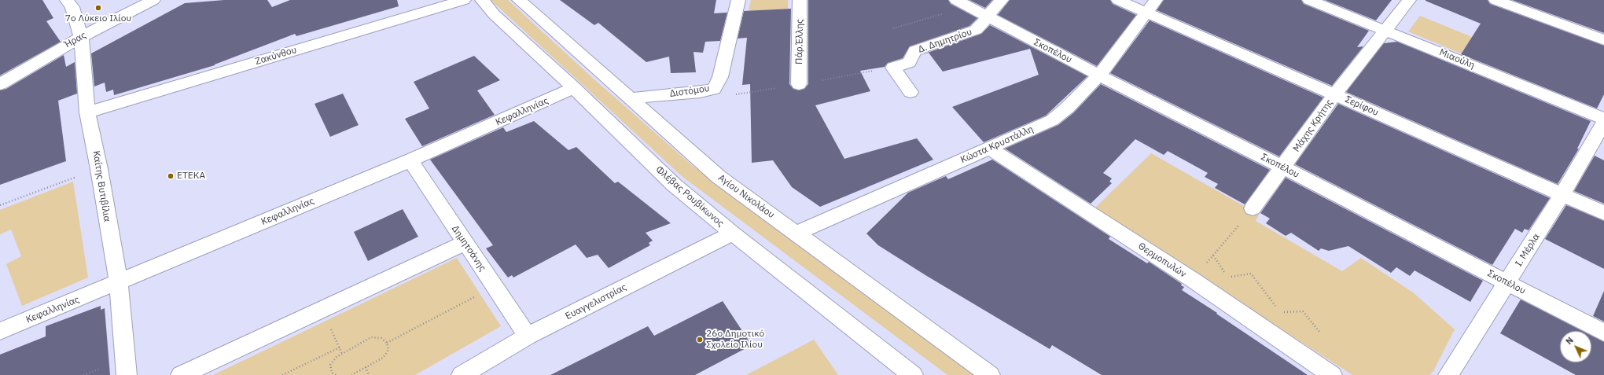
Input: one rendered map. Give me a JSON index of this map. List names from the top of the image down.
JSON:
{
  "streets": {
    "street": [
      "Ήρας",
      "Δ. Δημητρίου",
      "Πάρ.Έλλης",
      "Σκοπέλου",
      "Ζακύνθου",
      "Μιαούλη",
      "Διστόμου",
      "Σερίφου",
      "Κεφαλληνίας",
      "Μάχης Κρήτης",
      "Κώστα Κρυστάλλη",
      "Καίτης Βυτιβίλια",
      "Φλέβας Ρουβίκωνος",
      "Αγίου Νικολάου",
      "Δημητσάνης",
      "Ι. Μέρλα",
      "Θερμοπυλών",
      "Ευαγγελιστρίας"
    ]
  },
  "crossings": [
    ["Ήρας", "Καίτης Βυτιβίλια"],
    ["Δ. Δημητρίου", "Σκοπέλου"],
    ["Σκοπέλου", "Μάχης Κρήτης"],
    ["Σκοπέλου", "Κώστα Κρυστάλλη"],
    ["Σκοπέλου", "Ι. Μέρλα"],
    ["Ζακύνθου", "Καίτης Βυτιβίλια"],
    ["Μιαούλη", "Μάχης Κρήτης"],
    ["Διστόμου", "Αγίου Νικολάου"],
    ["Σερίφου", "Μάχης Κρήτης"],
    ["Σερίφου", "Κώστα Κρυστάλλη"],
    ["Σερίφου", "Ι. Μέρλα"],
    ["Κεφαλληνίας", "Καίτης Βυτιβίλια"],
    ["Κεφαλληνίας", "Φλέβας Ρουβίκωνος"],
    ["Κεφαλληνίας", "Δημητσάνης"],
    ["Κώστα Κρυστάλλη", "Αγίου Νικολάου"],
    ["Κώστα Κρυστάλλη", "Θερμοπυλών"],
    ["Φλέβας Ρουβίκωνος", "Ευαγγελιστρίας"],
    ["Δημητσάνης", "Ευαγγελιστρίας"]
  ],
  "places": ["7ο Λύκειο Ιλίου", "ΕΤΕΚΑ", "26ο Δημοτικό Σχολείο Ιλίου"],
  "north": "top left"
}
